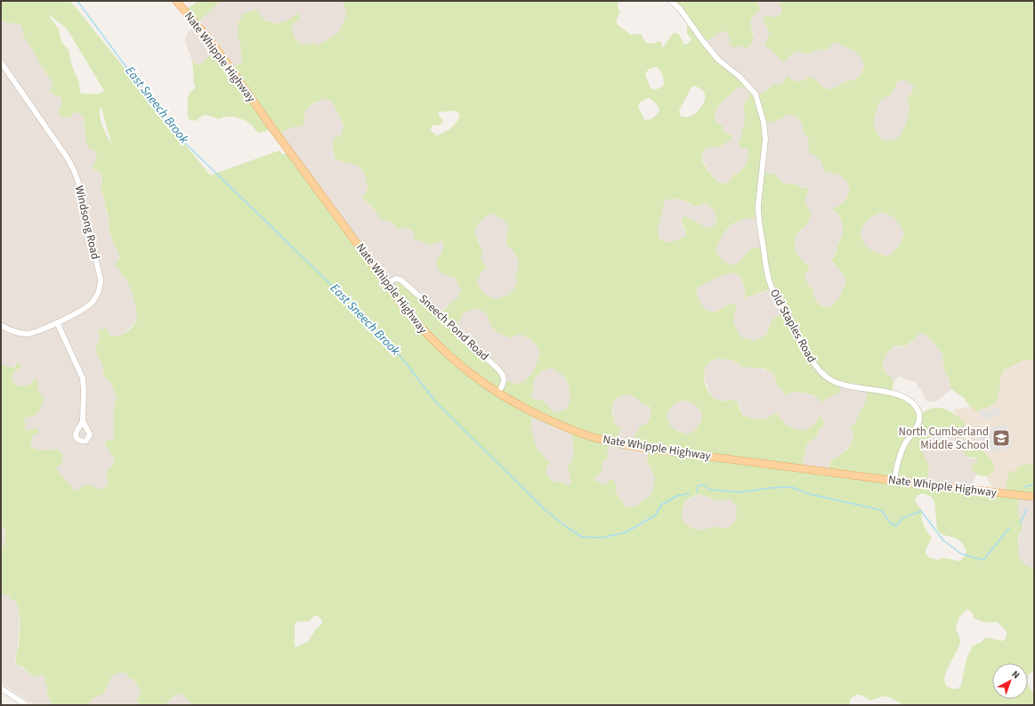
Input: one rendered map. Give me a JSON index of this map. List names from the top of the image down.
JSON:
{
  "streets": {
    "main road": ["Nate Whipple Highway"],
    "street": ["Windsong Road", "Old Staples Road", "Sneech Pond Road"]
  },
  "crossings": [
    ["Nate Whipple Highway", "Old Staples Road"],
    ["Nate Whipple Highway", "Sneech Pond Road"]
  ],
  "water": ["East Sneech Brook"],
  "places": {
    "school or university": ["North Cumberland Middle School"]
  },
  "north": "top right"
}
